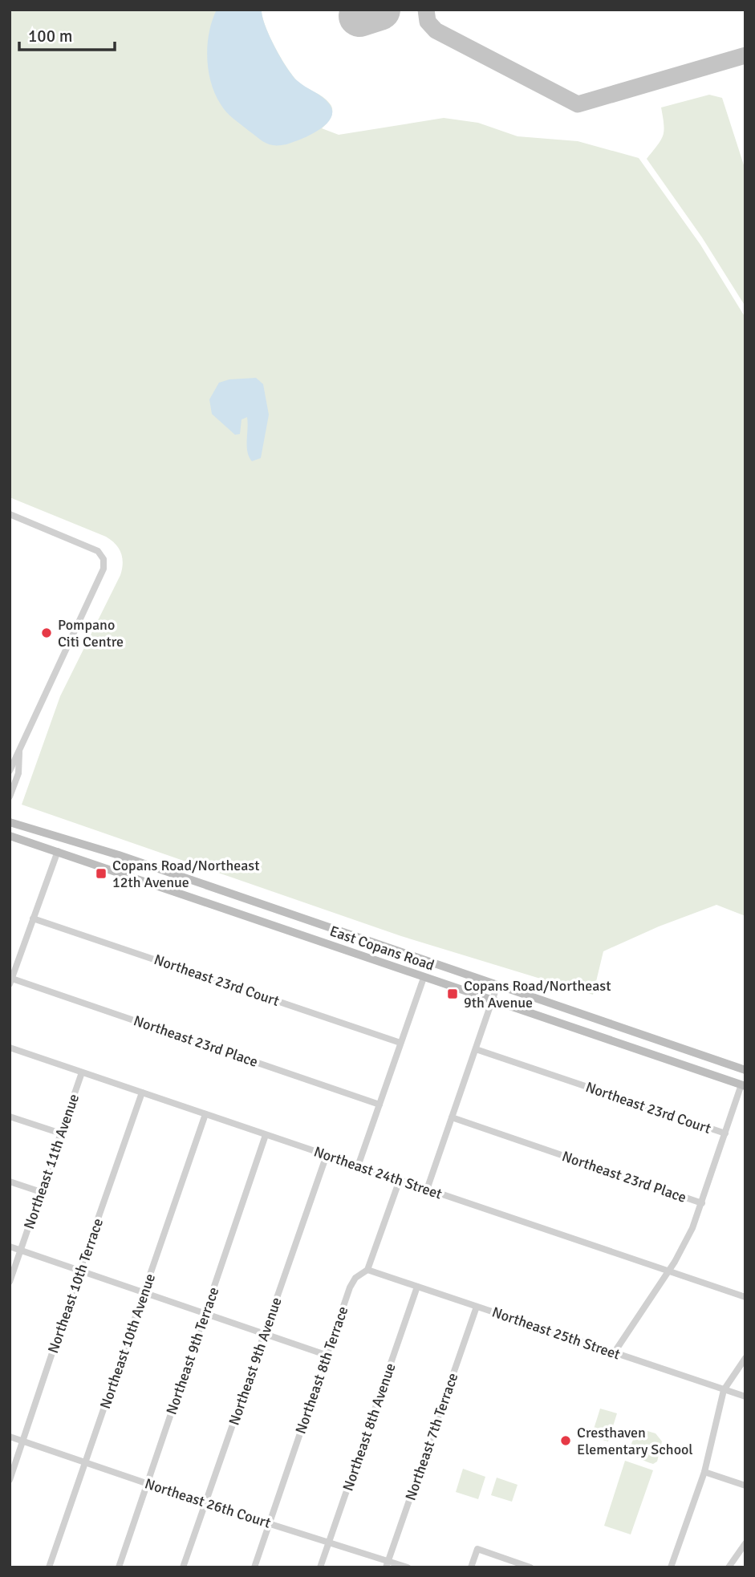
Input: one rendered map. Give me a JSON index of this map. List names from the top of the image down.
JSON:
{
  "streets": {
    "main road": ["East Copans Road"],
    "street": [
      "Northeast 23rd Court",
      "Northeast 23rd Place",
      "Northeast 11th Avenue",
      "Northeast 24th Street",
      "Northeast 10th Terrace",
      "Northeast 25th Street",
      "Northeast 10th Avenue",
      "Northeast 9th Terrace",
      "Northeast 9th Avenue",
      "Northeast 8th Terrace",
      "Northeast 8th Avenue",
      "Northeast 7th Terrace",
      "Northeast 26th Court"
    ]
  },
  "crossings": [
    ["Northeast 11th Avenue", "Northeast 24th Street"],
    ["Northeast 24th Street", "Northeast 10th Terrace"],
    ["Northeast 24th Street", "Northeast 10th Avenue"],
    ["Northeast 24th Street", "Northeast 9th Terrace"],
    ["Northeast 24th Street", "Northeast 9th Avenue"],
    ["Northeast 24th Street", "Northeast 8th Terrace"],
    ["Northeast 10th Terrace", "Northeast 26th Court"],
    ["Northeast 25th Street", "Northeast 8th Terrace"],
    ["Northeast 25th Street", "Northeast 8th Avenue"],
    ["Northeast 25th Street", "Northeast 7th Terrace"],
    ["Northeast 10th Avenue", "Northeast 26th Court"],
    ["Northeast 9th Terrace", "Northeast 26th Court"],
    ["Northeast 9th Avenue", "Northeast 26th Court"],
    ["Northeast 8th Terrace", "Northeast 26th Court"],
    ["Northeast 8th Avenue", "Northeast 26th Court"],
    ["Northeast 7th Terrace", "Northeast 26th Court"]
  ],
  "places": {
    "other": ["Pompano Citi Centre", "Cresthaven Elementary School"],
    "transit": ["Copans Road/Northeast 12th Avenue", "Copans Road/Northeast 9th Avenue"]
  },
  "scale_bar": "100 m"
}
